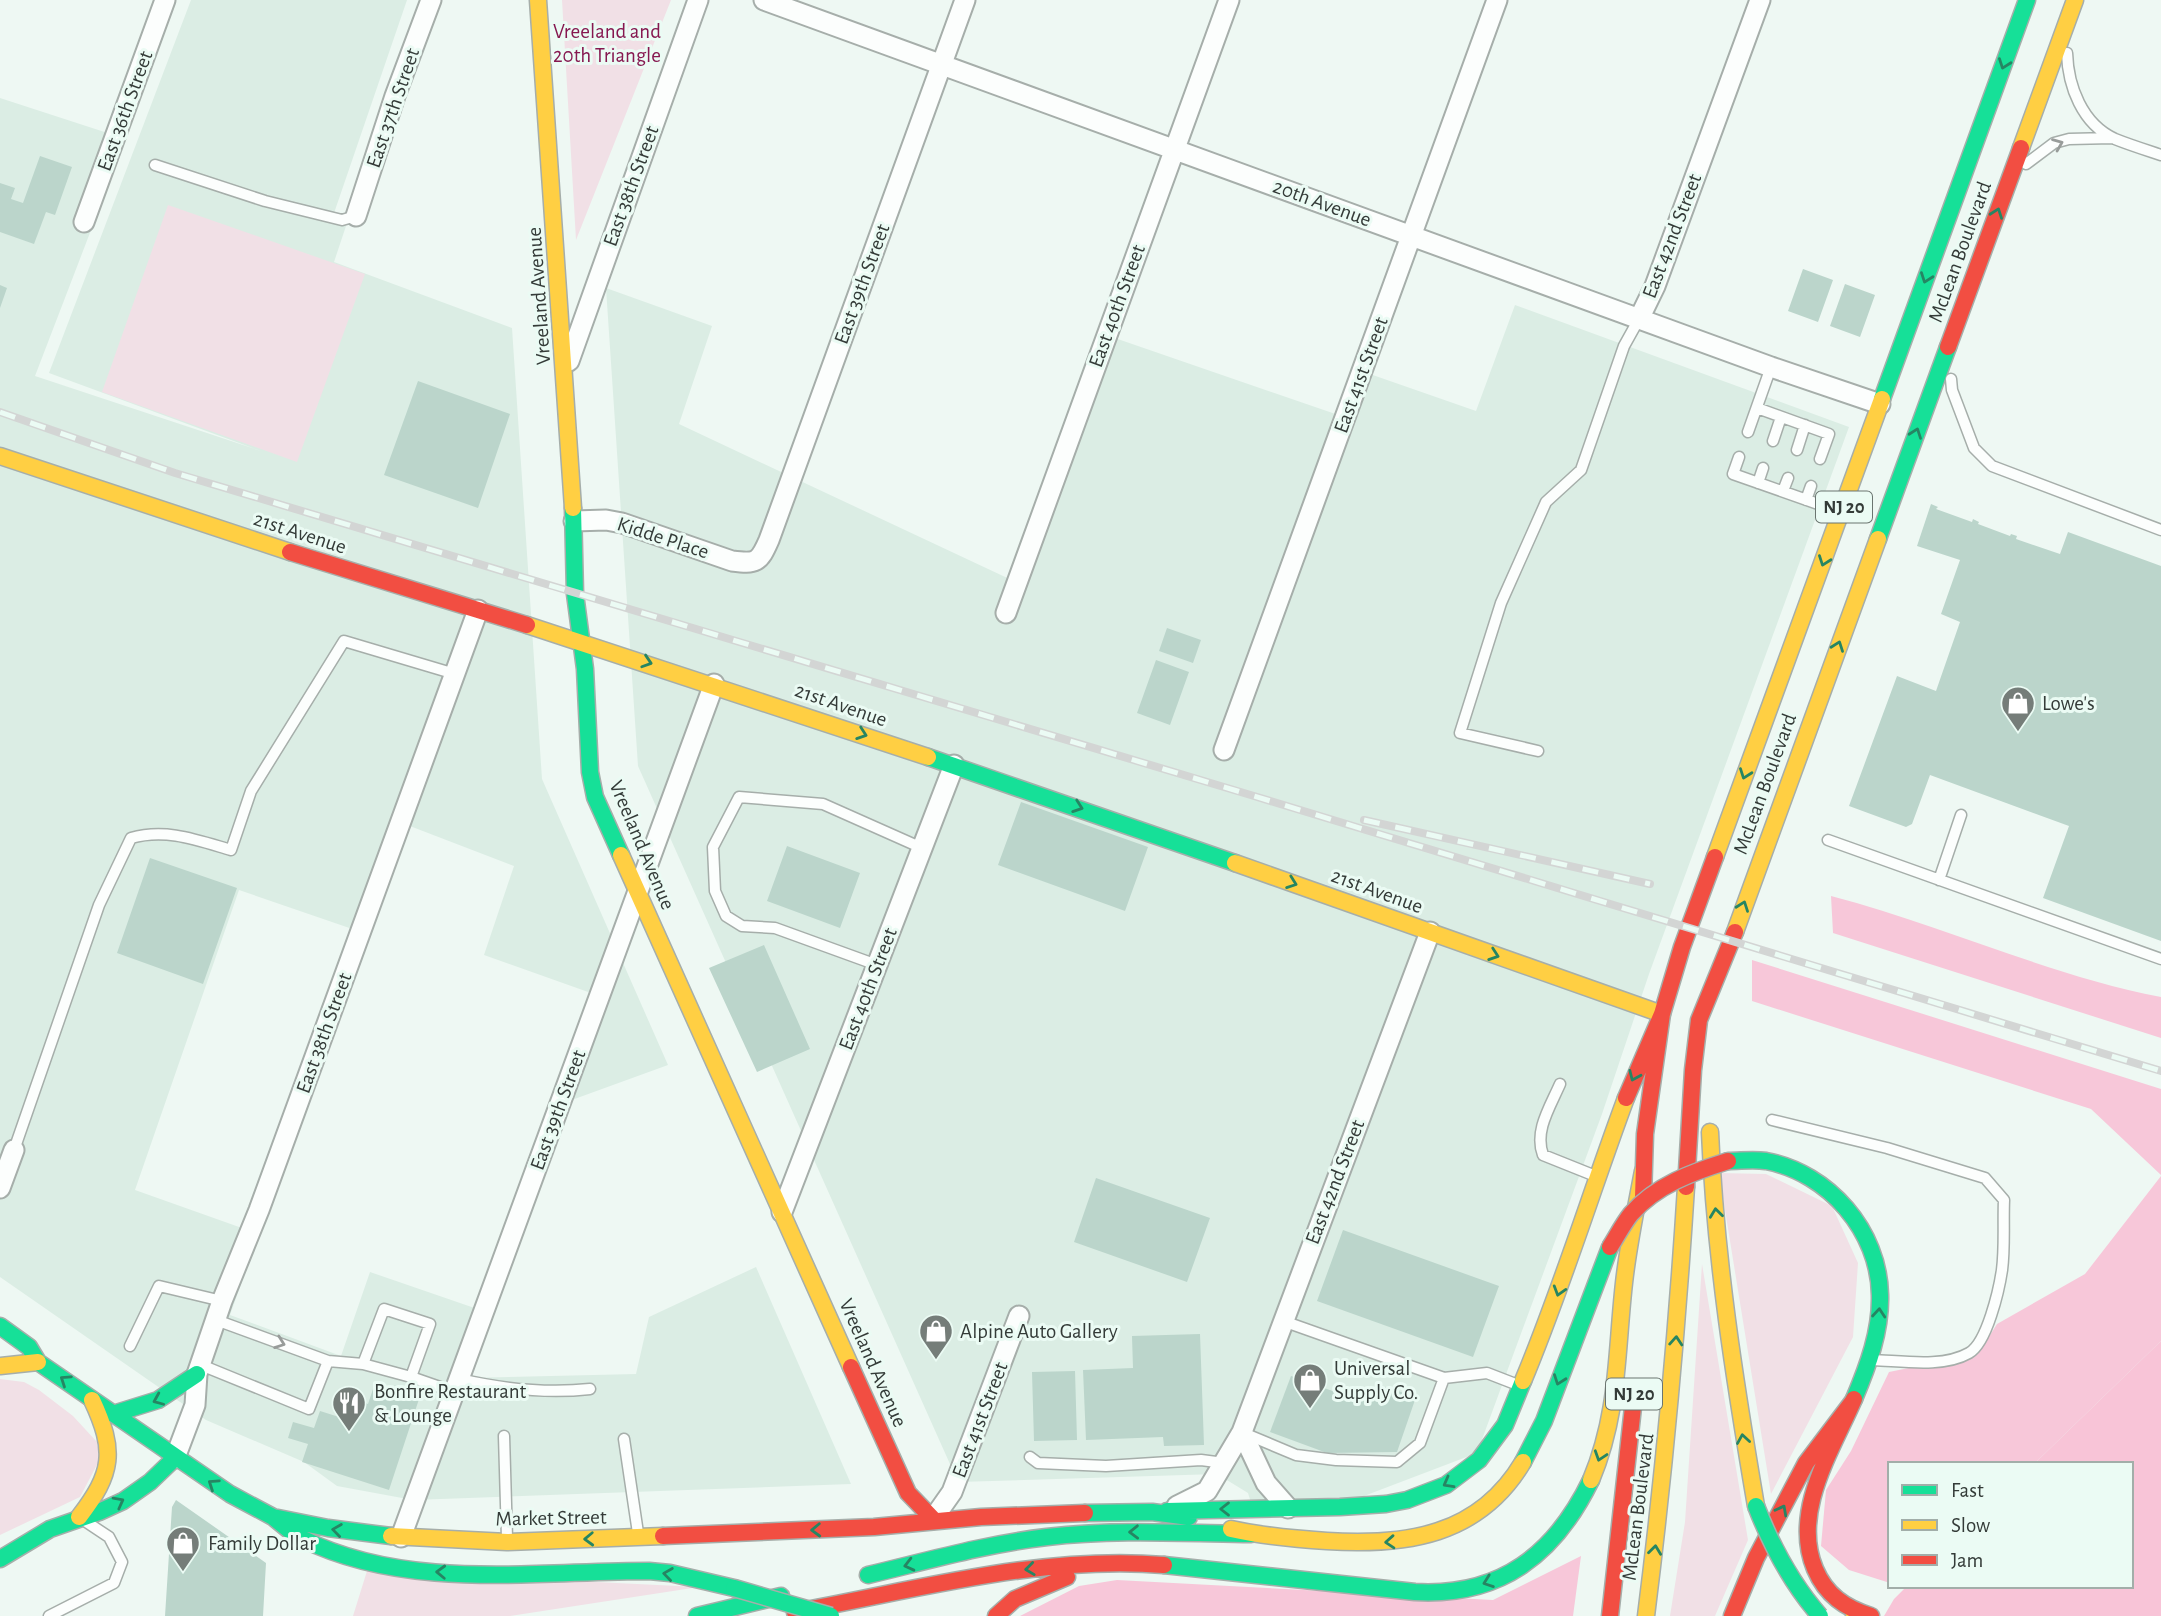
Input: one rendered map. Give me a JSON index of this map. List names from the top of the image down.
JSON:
{
  "streets": {
    "main road": [
      "McLean Boulevard",
      "Vreeland Avenue",
      "NJ 20",
      "21st Avenue",
      "Market Street"
    ],
    "street": [
      "East 37th Street",
      "East 36th Street",
      "East 38th Street",
      "20th Avenue",
      "East 42nd Street",
      "East 39th Street",
      "East 40th Street",
      "East 41st Street",
      "Kidde Place"
    ]
  },
  "crossings": [
    ["East 38th Street", "Vreeland Avenue"],
    ["East 38th Street", "21st Avenue"],
    ["East 38th Street", "Market Street"],
    ["20th Avenue", "East 42nd Street"],
    ["20th Avenue", "McLean Boulevard"],
    ["20th Avenue", "East 39th Street"],
    ["20th Avenue", "East 40th Street"],
    ["20th Avenue", "East 41st Street"],
    ["East 42nd Street", "21st Avenue"],
    ["East 42nd Street", "Market Street"],
    ["McLean Boulevard", "21st Avenue"],
    ["McLean Boulevard", "Market Street"],
    ["East 39th Street", "Vreeland Avenue"],
    ["East 39th Street", "21st Avenue"],
    ["East 39th Street", "Kidde Place"],
    ["East 39th Street", "Market Street"],
    ["Vreeland Avenue", "East 40th Street"],
    ["Vreeland Avenue", "East 41st Street"],
    ["Vreeland Avenue", "21st Avenue"],
    ["Vreeland Avenue", "Kidde Place"],
    ["Vreeland Avenue", "Market Street"],
    ["East 40th Street", "21st Avenue"],
    ["East 41st Street", "Market Street"],
    ["21st Avenue", "Market Street"]
  ],
  "one_way": ["21st Avenue"],
  "parks": ["Vreeland and 20th Triangle"],
  "places": {
    "shop": [
      "Lowe's",
      "Alpine Auto Gallery",
      "Universal Supply Co.",
      "Family Dollar"
    ],
    "restaurant": ["Bonfire Restaurant & Lounge"]
  },
  "legend": ["Fast", "Slow", "Jam"]
}
